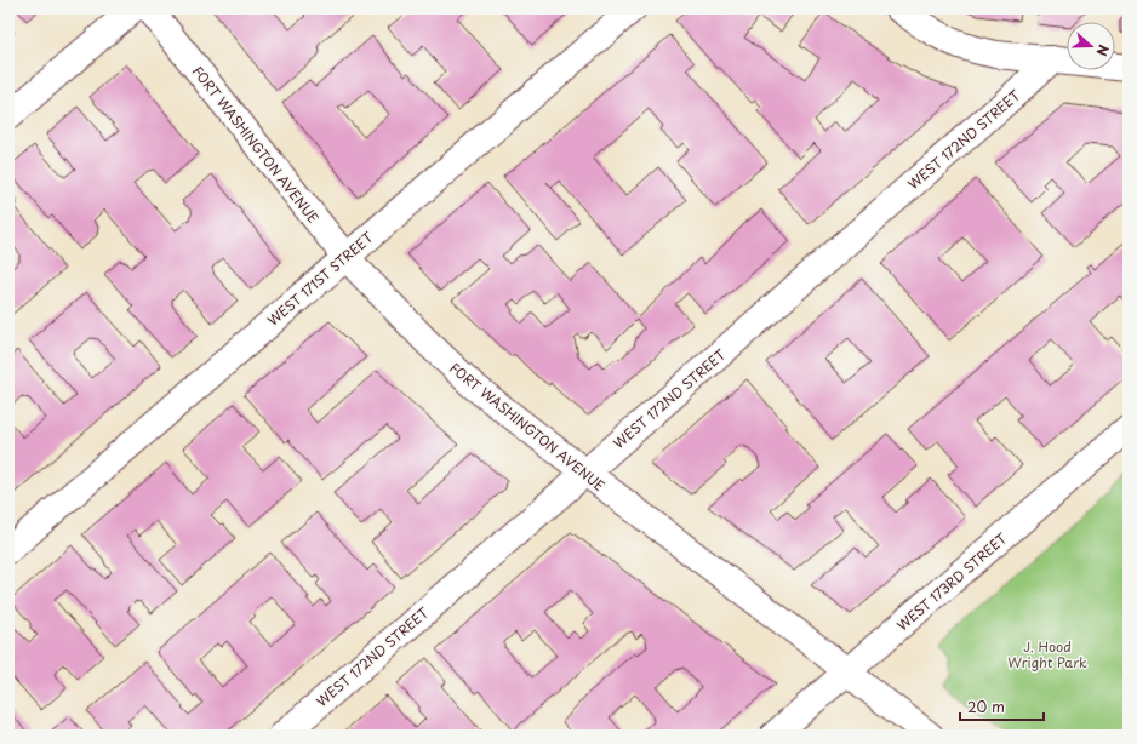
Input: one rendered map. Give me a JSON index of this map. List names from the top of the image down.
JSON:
{
  "streets": {
    "street": [
      "WEST 172ND STREET",
      "FORT WASHINGTON AVENUE",
      "WEST 171ST STREET",
      "WEST 173RD STREET"
    ]
  },
  "crossings": [
    ["WEST 172ND STREET", "FORT WASHINGTON AVENUE"],
    ["FORT WASHINGTON AVENUE", "WEST 171ST STREET"],
    ["FORT WASHINGTON AVENUE", "WEST 173RD STREET"]
  ],
  "parks": ["J. Hood Wright Park"],
  "scale_bar": "20 m",
  "north": "right"
}
